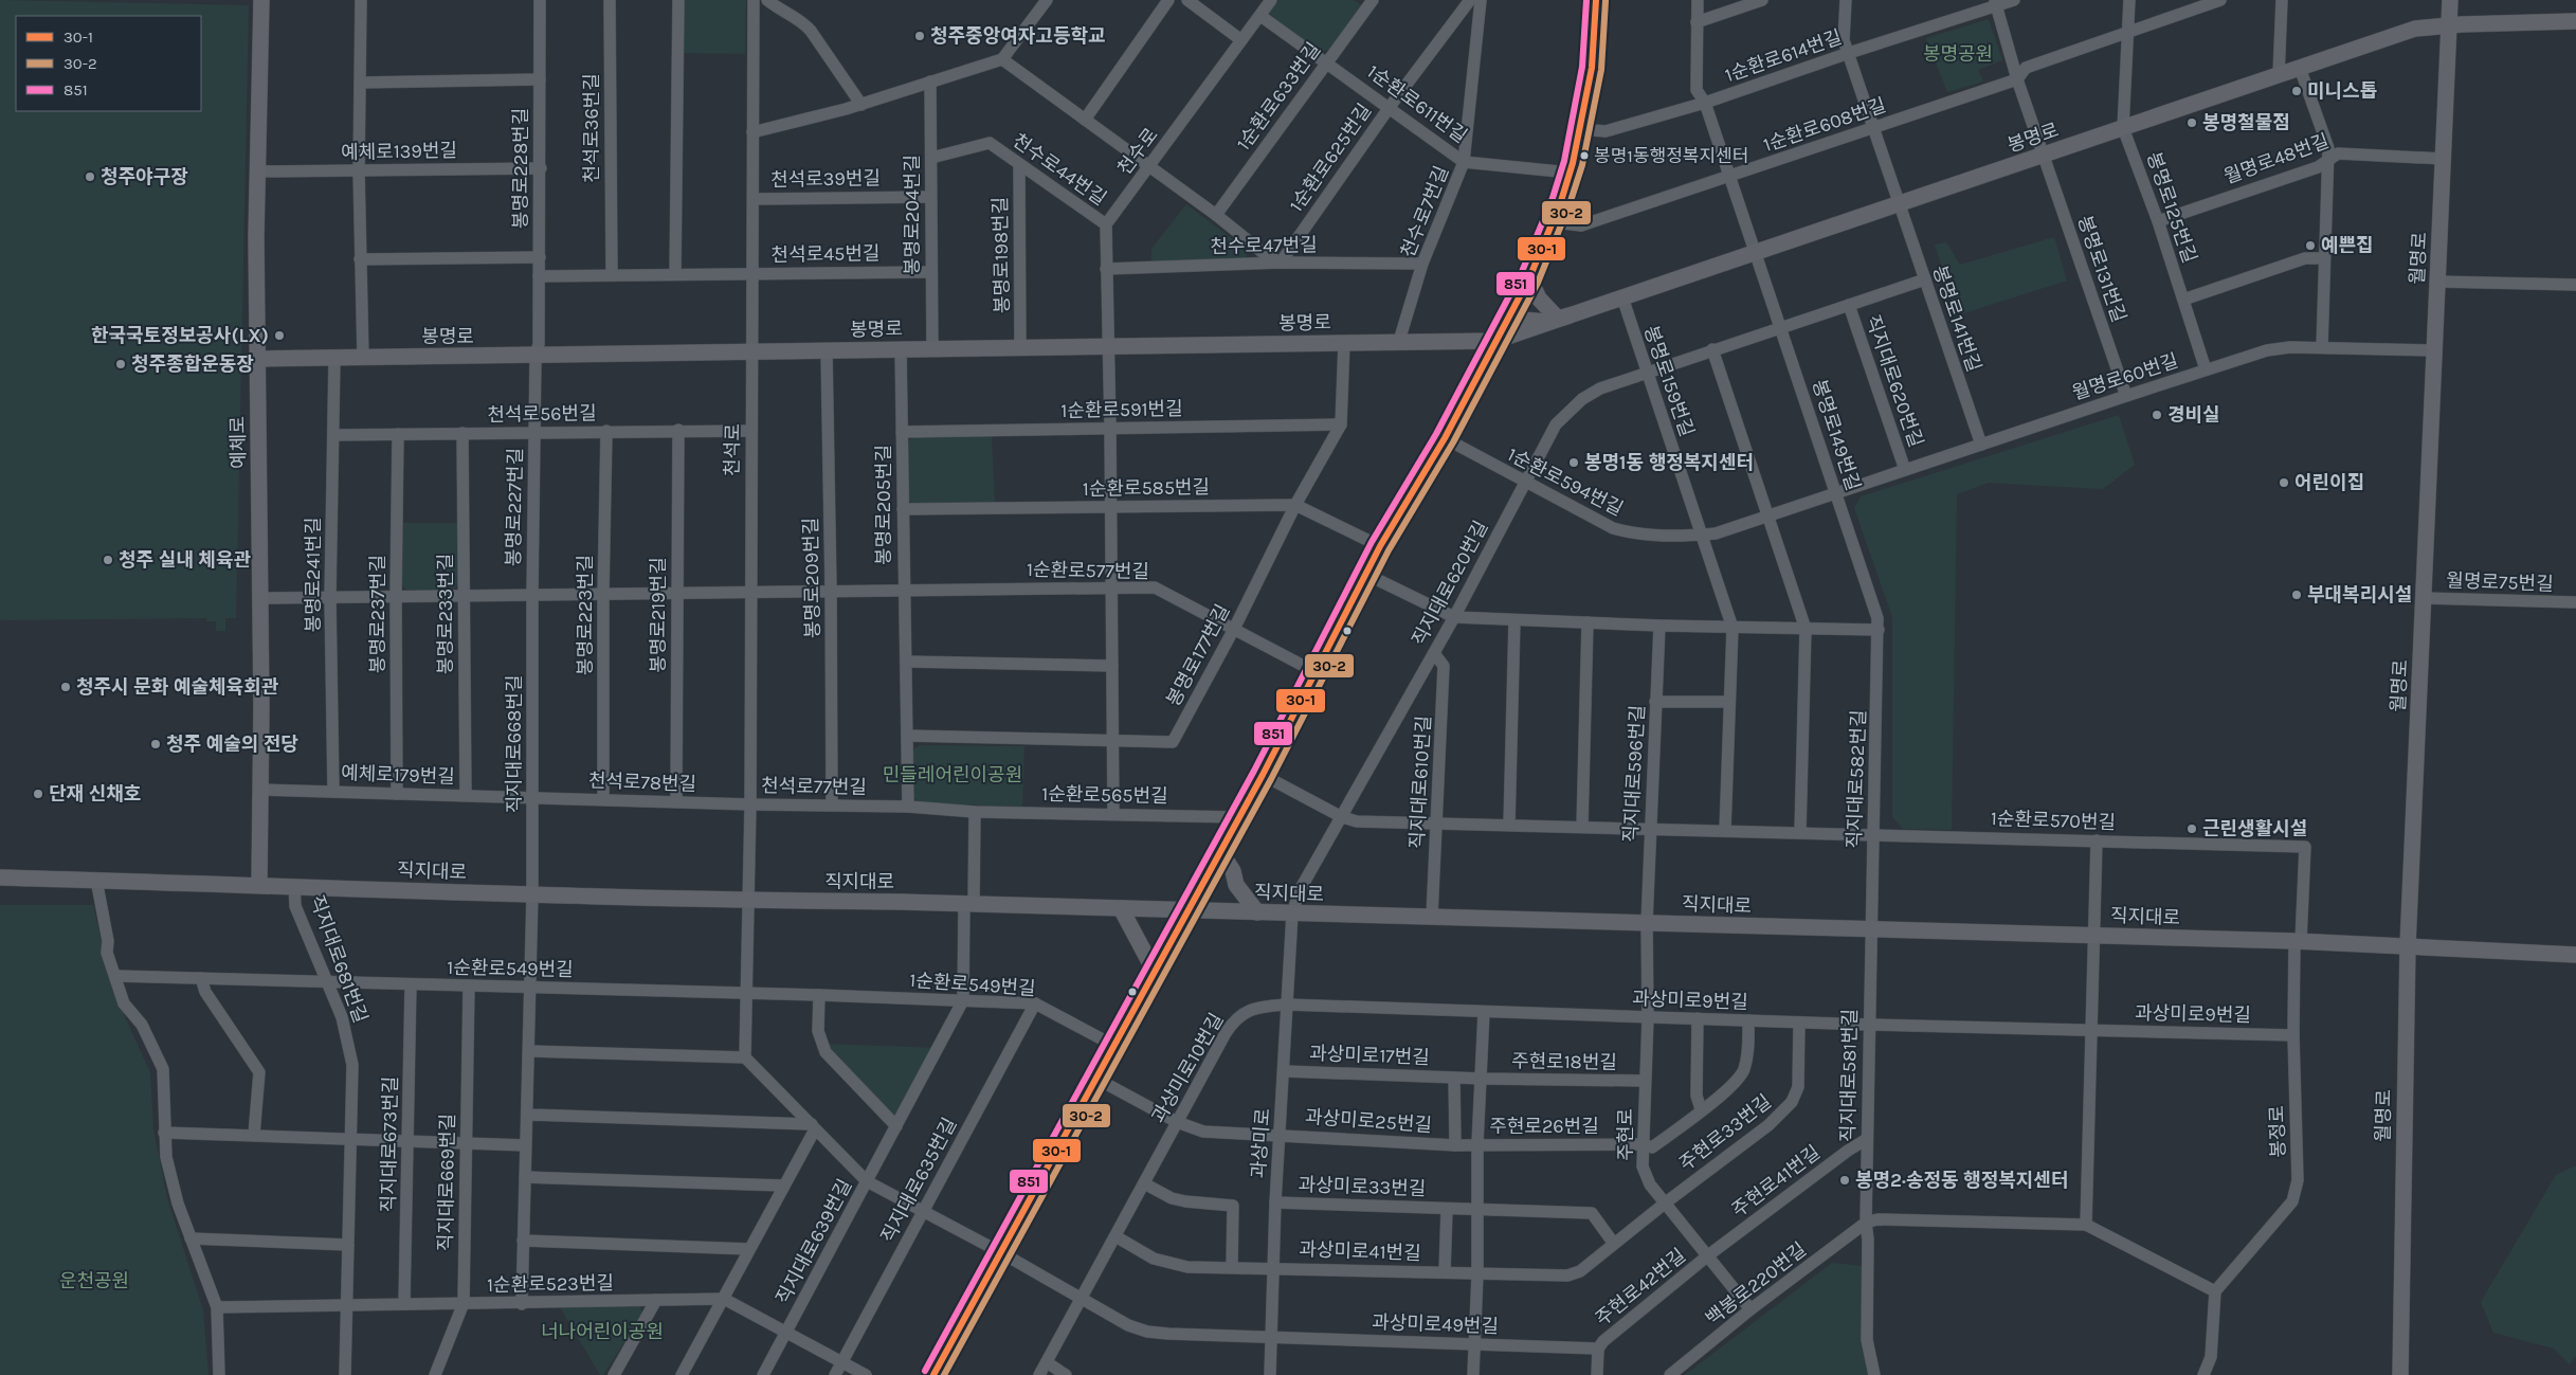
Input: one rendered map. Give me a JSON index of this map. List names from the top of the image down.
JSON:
{
  "streets": {
    "street": [
      "1순환로614번길",
      "1순환로633번길",
      "1순환로611번길",
      "1순환로608번길",
      "천석로36번길",
      "봉명로",
      "예체로139번길",
      "천수로",
      "1순환로625번길",
      "월명로48번길",
      "봉명로228번길",
      "천수로44번길",
      "천석로39번길",
      "봉명로125번길",
      "천수로7번길",
      "봉명로204번길",
      "천수로47번길",
      "천석로45번길",
      "봉명로198번길",
      "월명로",
      "봉명로131번길",
      "봉명로141번길",
      "월명로60번길",
      "봉명로159번길",
      "직지대로620번길",
      "1순환로591번길",
      "천석로56번길",
      "봉명로149번길",
      "예체로",
      "천석로",
      "1순환로594번길",
      "1순환로585번길",
      "봉명로205번길",
      "봉명로227번길",
      "1순환로577번길",
      "봉명로241번길",
      "봉명로209번길",
      "월명로75번길",
      "봉명로237번길",
      "봉명로233번길",
      "봉명로223번길",
      "봉명로219번길",
      "봉명로177번길",
      "직지대로668번길",
      "직지대로596번길",
      "예체로179번길",
      "직지대로582번길",
      "천석로78번길",
      "직지대로610번길",
      "천석로77번길",
      "1순환로565번길",
      "1순환로570번길",
      "직지대로",
      "직지대로681번길",
      "1순환로549번길",
      "과상미로9번길",
      "과상미로17번길",
      "주현로18번길",
      "과상미로10번길",
      "직지대로581번길",
      "과상미로25번길",
      "주현로26번길",
      "봉정로",
      "주현로33번길",
      "주현로",
      "과상미로",
      "직지대로673번길",
      "직지대로635번길",
      "주현로41번길",
      "직지대로669번길",
      "과상미로33번길",
      "직지대로639번길",
      "과상미로41번길",
      "1순환로523번길",
      "백봉로220번길",
      "주현로42번길",
      "과상미로49번길"
    ]
  },
  "crossings": [
    ["1순환로614번길", "봉명로131번길"],
    ["1순환로614번길", "봉명로141번길"],
    ["1순환로614번길", "봉명로149번길"],
    ["1순환로633번길", "1순환로611번길"],
    ["1순환로611번길", "천수로"],
    ["1순환로611번길", "1순환로625번길"],
    ["1순환로611번길", "천수로7번길"],
    ["1순환로608번길", "봉명로131번길"],
    ["1순환로608번길", "봉명로141번길"],
    ["1순환로608번길", "봉명로149번길"],
    ["천석로36번길", "천석로45번길"],
    ["봉명로", "봉명로228번길"],
    ["봉명로", "봉명로125번길"],
    ["봉명로", "천수로7번길"],
    ["봉명로", "봉명로204번길"],
    ["봉명로", "봉명로198번길"],
    ["봉명로", "월명로"],
    ["봉명로", "봉명로131번길"],
    ["봉명로", "봉명로141번길"],
    ["봉명로", "봉명로159번길"],
    ["봉명로", "봉명로149번길"],
    ["봉명로", "예체로"],
    ["봉명로", "천석로"],
    ["봉명로", "봉명로205번길"],
    ["봉명로", "봉명로227번길"],
    ["봉명로", "봉명로241번길"],
    ["봉명로", "봉명로209번길"],
    ["봉명로", "봉명로177번길"],
    ["예체로139번길", "봉명로228번길"],
    ["예체로139번길", "예체로"],
    ["천수로", "천수로44번길"],
    ["1순환로625번길", "천수로47번길"],
    ["월명로48번길", "봉명로125번길"],
    ["월명로48번길", "월명로"],
    ["봉명로228번길", "천석로45번길"],
    ["봉명로228번길", "봉명로227번길"],
    ["천수로44번길", "봉명로204번길"],
    ["천수로44번길", "봉명로198번길"],
    ["천석로39번길", "봉명로204번길"],
    ["천석로39번길", "천석로"],
    ["봉명로125번길", "월명로60번길"],
    ["천수로7번길", "천수로47번길"],
    ["봉명로204번길", "천석로45번길"],
    ["천석로45번길", "천석로"],
    ["월명로", "월명로60번길"],
    ["월명로", "월명로75번길"],
    ["월명로", "직지대로"],
    ["봉명로131번길", "월명로60번길"],
    ["봉명로141번길", "월명로60번길"],
    ["봉명로141번길", "직지대로620번길"],
    ["월명로60번길", "직지대로620번길"],
    ["월명로60번길", "봉명로149번길"],
    ["월명로60번길", "1순환로594번길"],
    ["봉명로159번길", "직지대로620번길"],
    ["봉명로159번길", "1순환로594번길"],
    ["직지대로620번길", "봉명로149번길"],
    ["직지대로620번길", "1순환로594번길"],
    ["직지대로620번길", "직지대로610번길"],
    ["직지대로620번길", "1순환로570번길"],
    ["직지대로620번길", "직지대로"],
    ["직지대로620번길", "과상미로"],
    ["1순환로591번길", "봉명로205번길"],
    ["1순환로591번길", "봉명로177번길"],
    ["천석로56번길", "천석로"],
    ["천석로56번길", "봉명로227번길"],
    ["천석로56번길", "봉명로241번길"],
    ["천석로56번길", "봉명로237번길"],
    ["천석로56번길", "봉명로233번길"],
    ["천석로56번길", "봉명로223번길"],
    ["천석로56번길", "봉명로219번길"],
    ["봉명로149번길", "1순환로594번길"],
    ["봉명로149번길", "직지대로582번길"],
    ["예체로", "1순환로577번길"],
    ["예체로", "예체로179번길"],
    ["예체로", "직지대로"],
    ["천석로", "1순환로577번길"],
    ["천석로", "천석로78번길"],
    ["천석로", "천석로77번길"],
    ["천석로", "직지대로"],
    ["천석로", "1순환로549번길"],
    ["천석로", "과상미로49번길"],
    ["1순환로585번길", "봉명로205번길"],
    ["1순환로585번길", "봉명로177번길"],
    ["봉명로205번길", "1순환로577번길"],
    ["봉명로205번길", "봉명로177번길"],
    ["봉명로205번길", "천석로77번길"],
    ["봉명로205번길", "1순환로565번길"],
    ["봉명로227번길", "1순환로577번길"],
    ["봉명로227번길", "직지대로668번길"],
    ["1순환로577번길", "봉명로241번길"],
    ["1순환로577번길", "봉명로209번길"],
    ["1순환로577번길", "봉명로237번길"],
    ["1순환로577번길", "봉명로233번길"],
    ["1순환로577번길", "봉명로223번길"],
    ["1순환로577번길", "봉명로219번길"],
    ["1순환로577번길", "봉명로177번길"],
    ["1순환로577번길", "직지대로668번길"],
    ["봉명로241번길", "예체로179번길"],
    ["봉명로209번길", "천석로77번길"],
    ["봉명로237번길", "예체로179번길"],
    ["봉명로233번길", "예체로179번길"],
    ["봉명로223번길", "천석로78번길"],
    ["봉명로219번길", "천석로78번길"],
    ["직지대로668번길", "예체로179번길"],
    ["직지대로668번길", "천석로78번길"],
    ["직지대로668번길", "직지대로"],
    ["직지대로668번길", "1순환로549번길"],
    ["직지대로668번길", "1순환로523번길"],
    ["직지대로596번길", "1순환로570번길"],
    ["직지대로596번길", "직지대로"],
    ["직지대로596번길", "주현로"],
    ["예체로179번길", "천석로78번길"],
    ["직지대로582번길", "1순환로570번길"],
    ["직지대로582번길", "직지대로"],
    ["직지대로582번길", "직지대로581번길"],
    ["천석로78번길", "천석로77번길"],
    ["직지대로610번길", "1순환로570번길"],
    ["직지대로610번길", "직지대로"],
    ["천석로77번길", "1순환로565번길"],
    ["1순환로565번길", "직지대로639번길"],
    ["1순환로570번길", "봉정로"],
    ["직지대로", "직지대로681번길"],
    ["직지대로", "직지대로581번길"],
    ["직지대로", "봉정로"],
    ["직지대로", "주현로"],
    ["직지대로", "과상미로"],
    ["직지대로", "직지대로639번길"],
    ["직지대로681번길", "1순환로549번길"],
    ["직지대로681번길", "1순환로523번길"],
    ["1순환로549번길", "직지대로673번길"],
    ["1순환로549번길", "직지대로635번길"],
    ["1순환로549번길", "직지대로669번길"],
    ["1순환로549번길", "직지대로639번길"],
    ["과상미로9번길", "과상미로10번길"],
    ["과상미로9번길", "직지대로581번길"],
    ["과상미로9번길", "봉정로"],
    ["과상미로9번길", "주현로33번길"],
    ["과상미로9번길", "주현로"],
    ["과상미로9번길", "과상미로"],
    ["과상미로17번길", "주현로18번길"],
    ["과상미로17번길", "과상미로"],
    ["주현로18번길", "주현로"],
    ["과상미로10번길", "과상미로25번길"],
    ["과상미로10번길", "과상미로"],
    ["과상미로10번길", "과상미로49번길"],
    ["직지대로581번길", "주현로41번길"],
    ["직지대로581번길", "백봉로220번길"],
    ["과상미로25번길", "주현로26번길"],
    ["과상미로25번길", "과상미로"],
    ["주현로26번길", "주현로"],
    ["주현로33번길", "주현로"],
    ["주현로33번길", "과상미로33번길"],
    ["주현로33번길", "과상미로41번길"],
    ["주현로", "주현로41번길"],
    ["주현로", "백봉로220번길"],
    ["주현로", "주현로42번길"],
    ["과상미로", "과상미로33번길"],
    ["과상미로", "과상미로41번길"],
    ["과상미로", "과상미로49번길"],
    ["직지대로673번길", "1순환로523번길"],
    ["직지대로635번길", "1순환로523번길"],
    ["직지대로635번길", "과상미로49번길"],
    ["주현로41번길", "주현로42번길"],
    ["직지대로669번길", "1순환로523번길"],
    ["과상미로33번길", "과상미로41번길"],
    ["직지대로639번길", "1순환로523번길"],
    ["직지대로639번길", "과상미로49번길"],
    ["주현로42번길", "과상미로49번길"]
  ],
  "parks": [
    "봉명공원",
    "민들레어린이공원",
    "운천공원",
    "너나어린이공원"
  ],
  "places": [
    "청주중앙여자고등학교",
    "미니스톱",
    "봉명철물점",
    "봉명1동행정복지센터",
    "청주야구장",
    "예쁜집",
    "한국국토정보공사(LX)",
    "청주종합운동장",
    "경비실",
    "봉명1동 행정복지센터",
    "어린이집",
    "청주 실내 체육관",
    "부대복리시설",
    "청주시 문화 예술체육회관",
    "청주 예술의 전당",
    "단재 신채호",
    "근린생활시설",
    "봉명2·송정동 행정복지센터"
  ],
  "lines": ["transit line 30-1", "transit line 851", "transit line 30-2"],
  "legend": ["30-1", "30-2", "851"]
}
